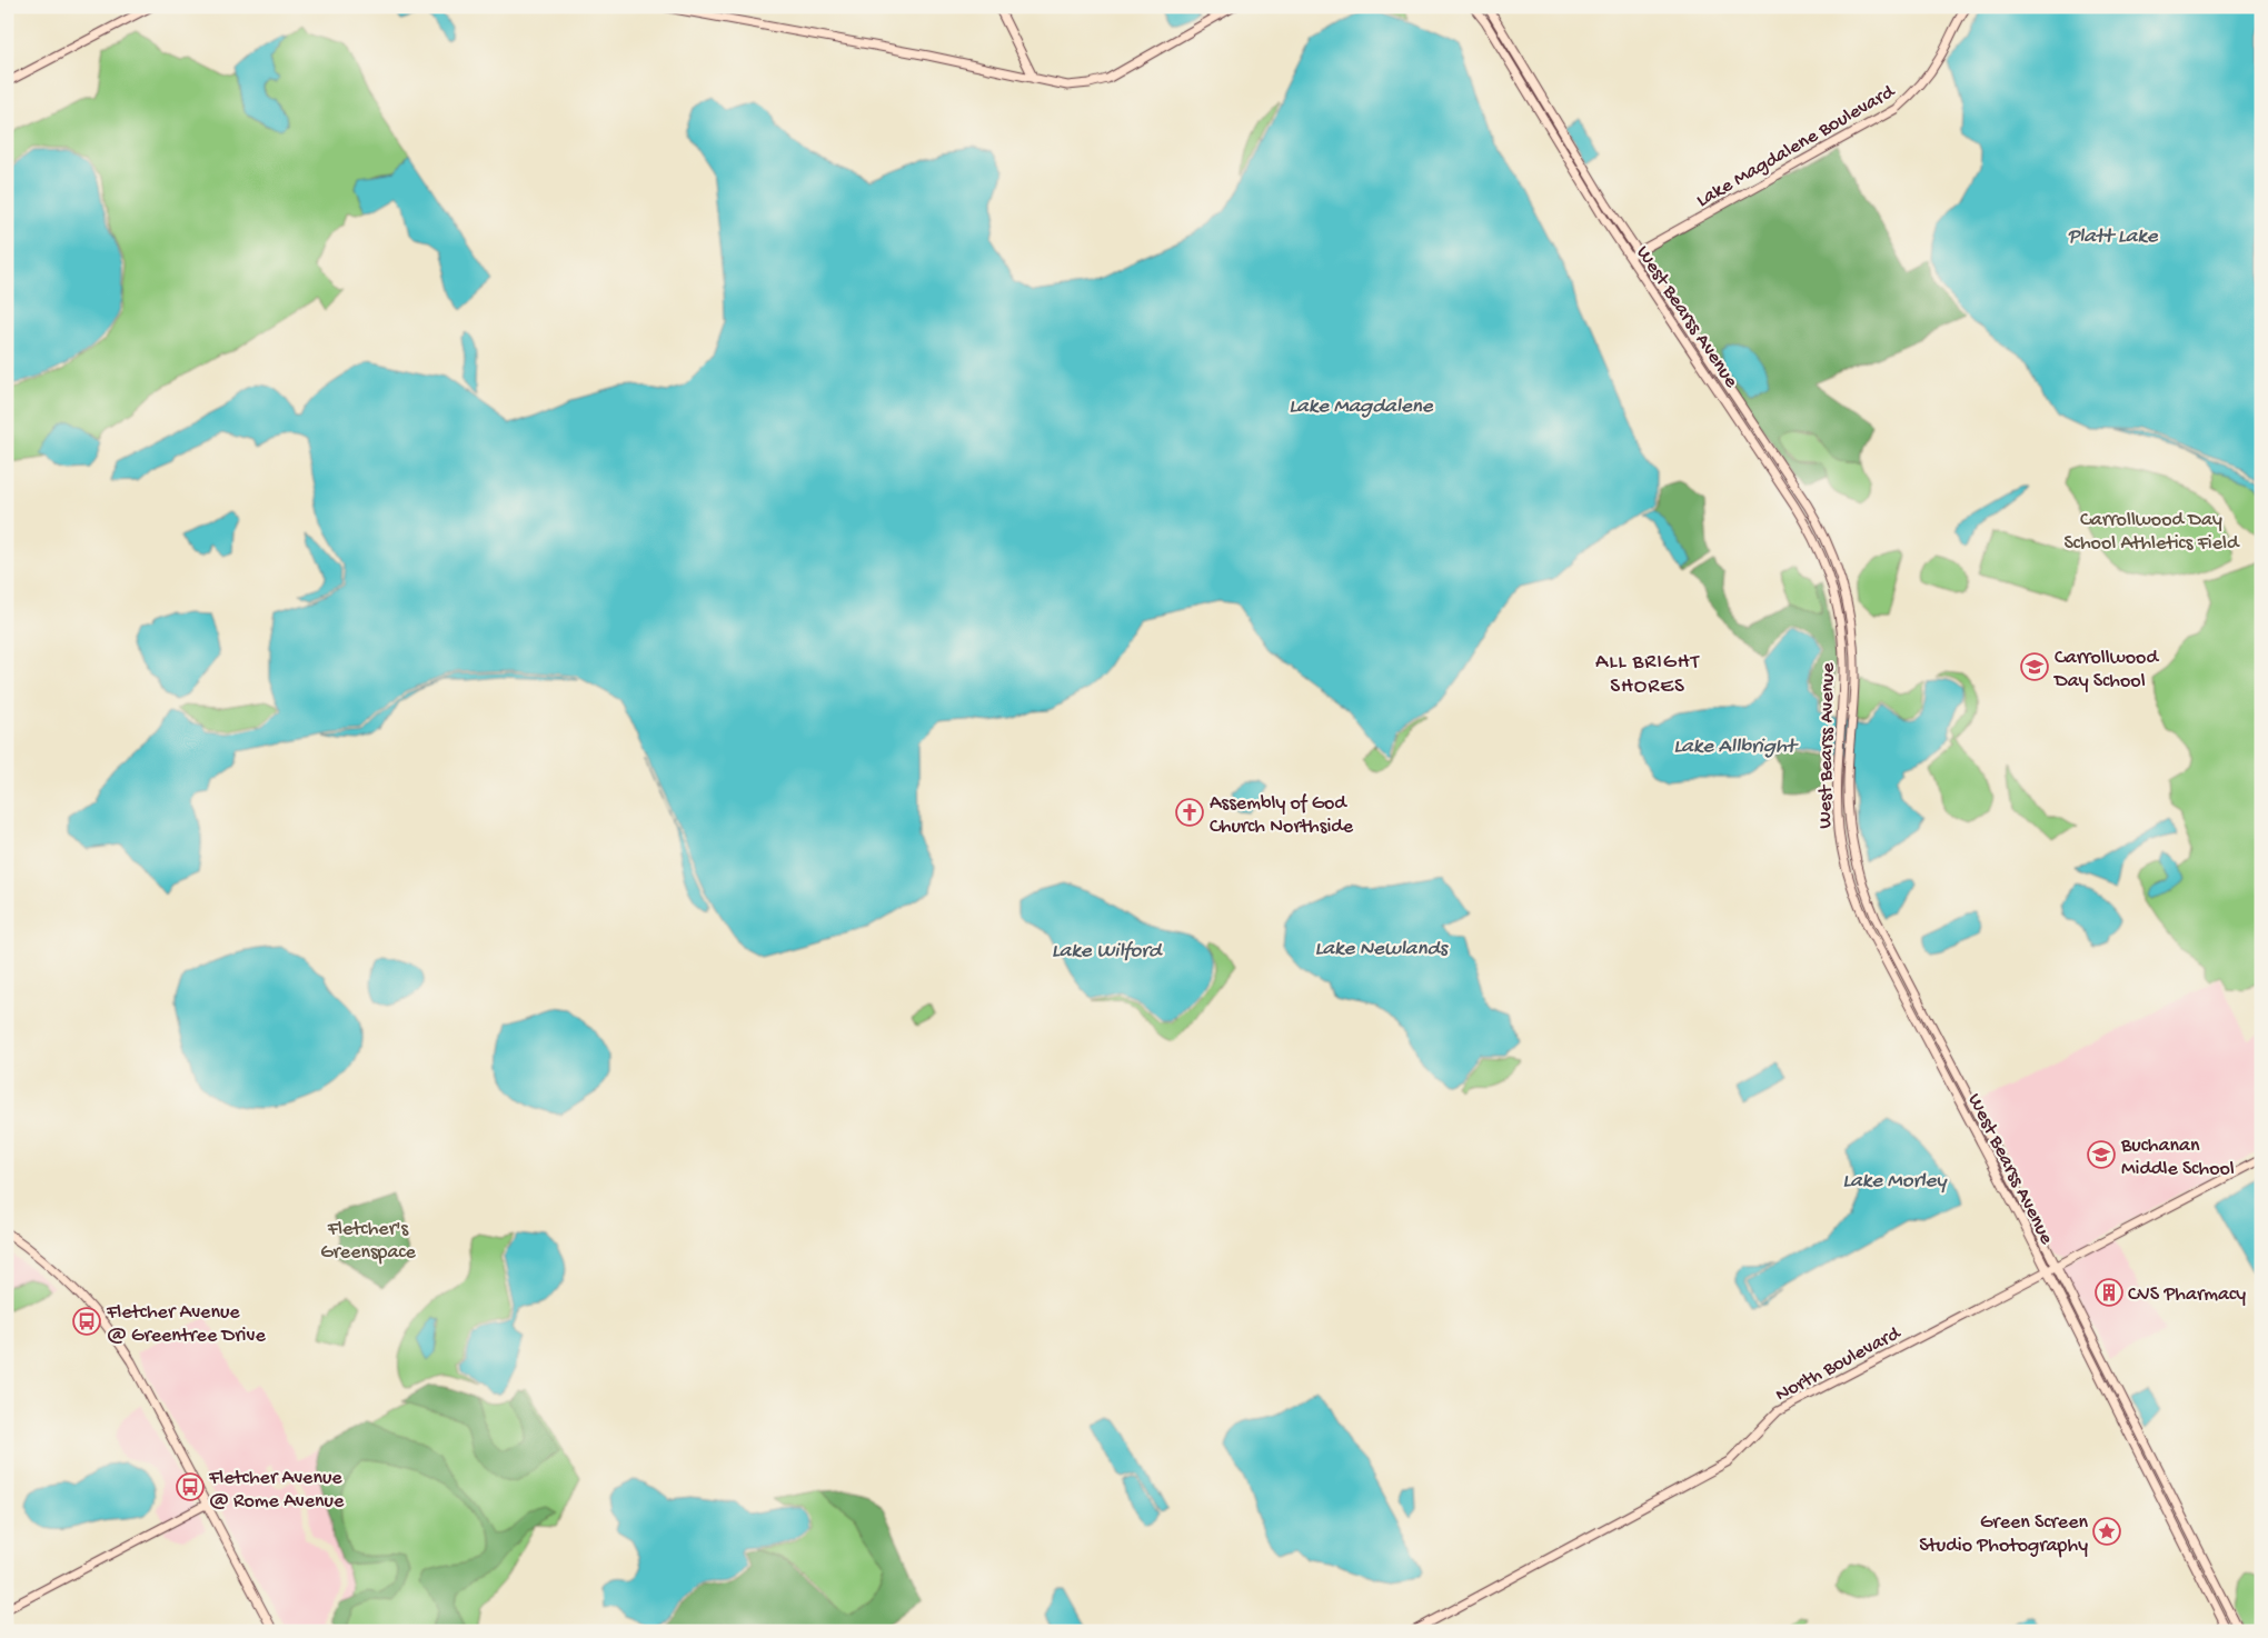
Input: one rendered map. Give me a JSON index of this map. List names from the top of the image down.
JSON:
{
  "streets": {
    "main road": ["Lake Magdalene Boulevard", "West Bearss Avenue", "North Boulevard"]
  },
  "crossings": [
    ["Lake Magdalene Boulevard", "West Bearss Avenue"],
    ["West Bearss Avenue", "North Boulevard"]
  ],
  "districts": ["ALL BRIGHT SHORES"],
  "water": [
    "Platt Lake",
    "Lake Magdalene",
    "Lake Allbright",
    "Lake Newlands",
    "Lake Wilford",
    "Lake Morley"
  ],
  "parks": ["Carrollwood Day School Athletics Field", "Fletcher's Greenspace"],
  "places": {
    "school or university": ["Carrollwood Day School", "Buchanan Middle School"],
    "church": ["Assembly of God Church Northside"],
    "building": ["CVS Pharmacy"],
    "bus stop": ["Fletcher Avenue @ Greentree Drive", "Fletcher Avenue @ Rome Avenue"],
    "place": ["Green Screen Studio Photography"]
  }
}
